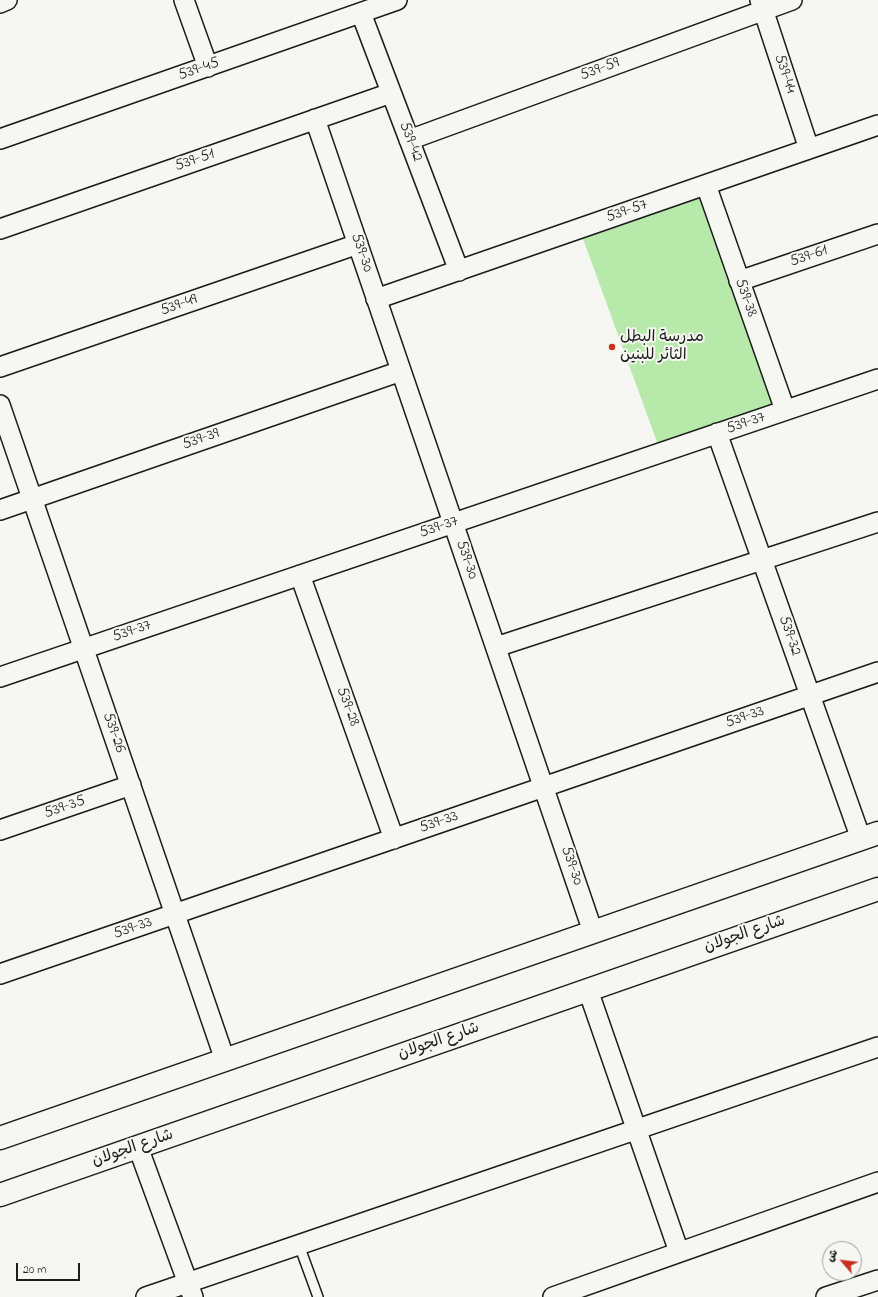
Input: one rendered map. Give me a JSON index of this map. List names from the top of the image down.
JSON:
{
  "streets": {
    "street": [
      "539-45",
      "539-59",
      "539-44",
      "539-42",
      "539-51",
      "539-57",
      "539-30",
      "539-61",
      "539-38",
      "539-49",
      "539-37",
      "539-39",
      "539-32",
      "539-28",
      "539-33",
      "539-26",
      "539-35",
      "شارع الجولان"
    ]
  },
  "crossings": [
    ["539-45", "539-42"],
    ["539-59", "539-44"],
    ["539-59", "539-42"],
    ["539-44", "539-57"],
    ["539-42", "539-51"],
    ["539-42", "539-57"],
    ["539-51", "539-30"],
    ["539-57", "539-30"],
    ["539-57", "539-38"],
    ["539-30", "539-49"],
    ["539-30", "539-37"],
    ["539-30", "539-39"],
    ["539-30", "539-33"],
    ["539-61", "539-38"],
    ["539-38", "539-37"],
    ["539-37", "539-32"],
    ["539-37", "539-28"],
    ["539-37", "539-26"],
    ["539-39", "539-26"],
    ["539-32", "539-33"],
    ["539-28", "539-33"],
    ["539-33", "539-26"],
    ["539-26", "539-35"]
  ],
  "places": ["مدرسة البطل الثائر للبنين"],
  "scale_bar": "20 m",
  "north": "top left"
}
